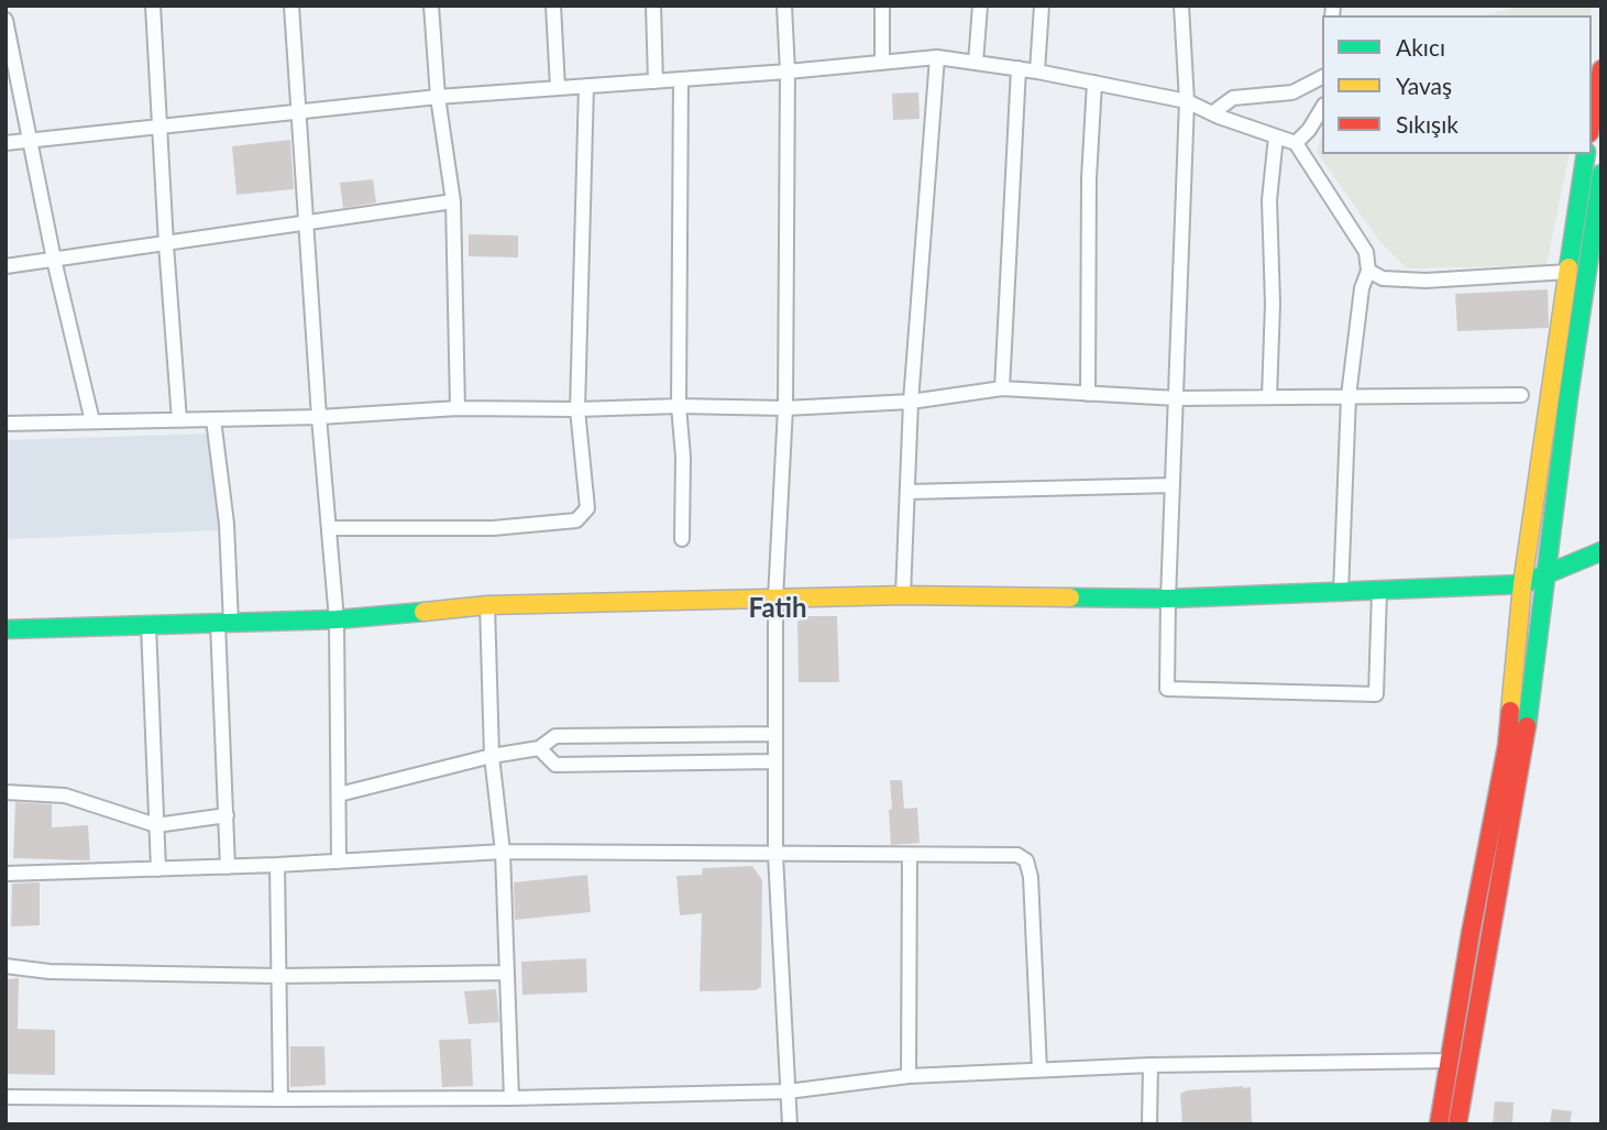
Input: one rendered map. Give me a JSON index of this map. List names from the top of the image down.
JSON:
{
  "districts": ["Fatih"],
  "legend": ["Akıcı", "Yavaş", "Sıkışık"]
}
